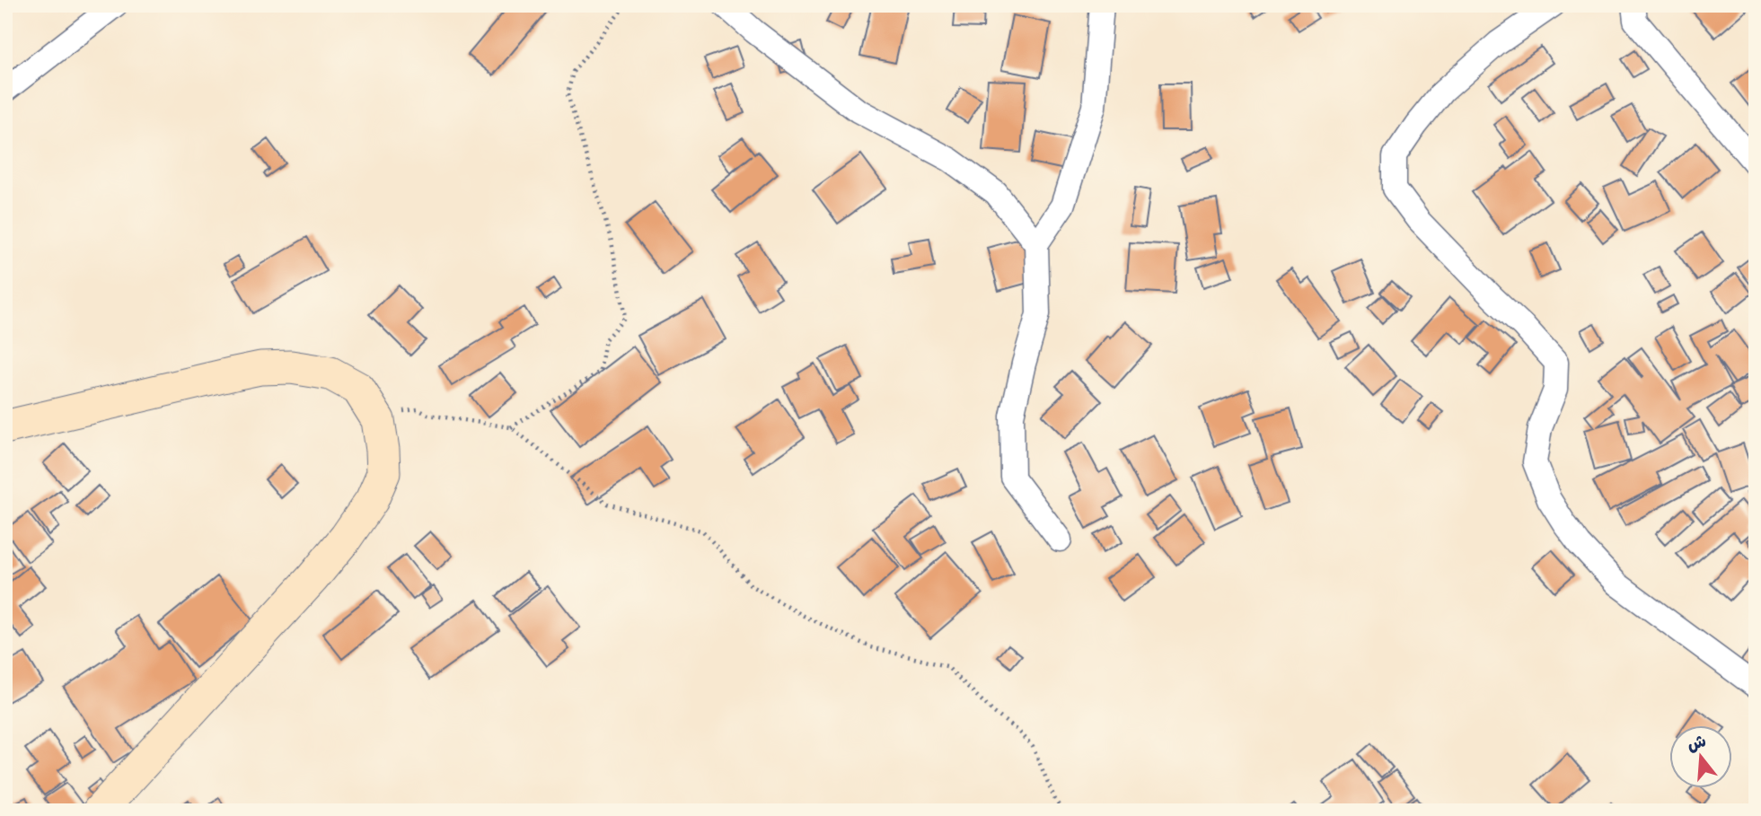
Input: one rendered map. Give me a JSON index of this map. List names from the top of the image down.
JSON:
{
  "north": "top"
}
